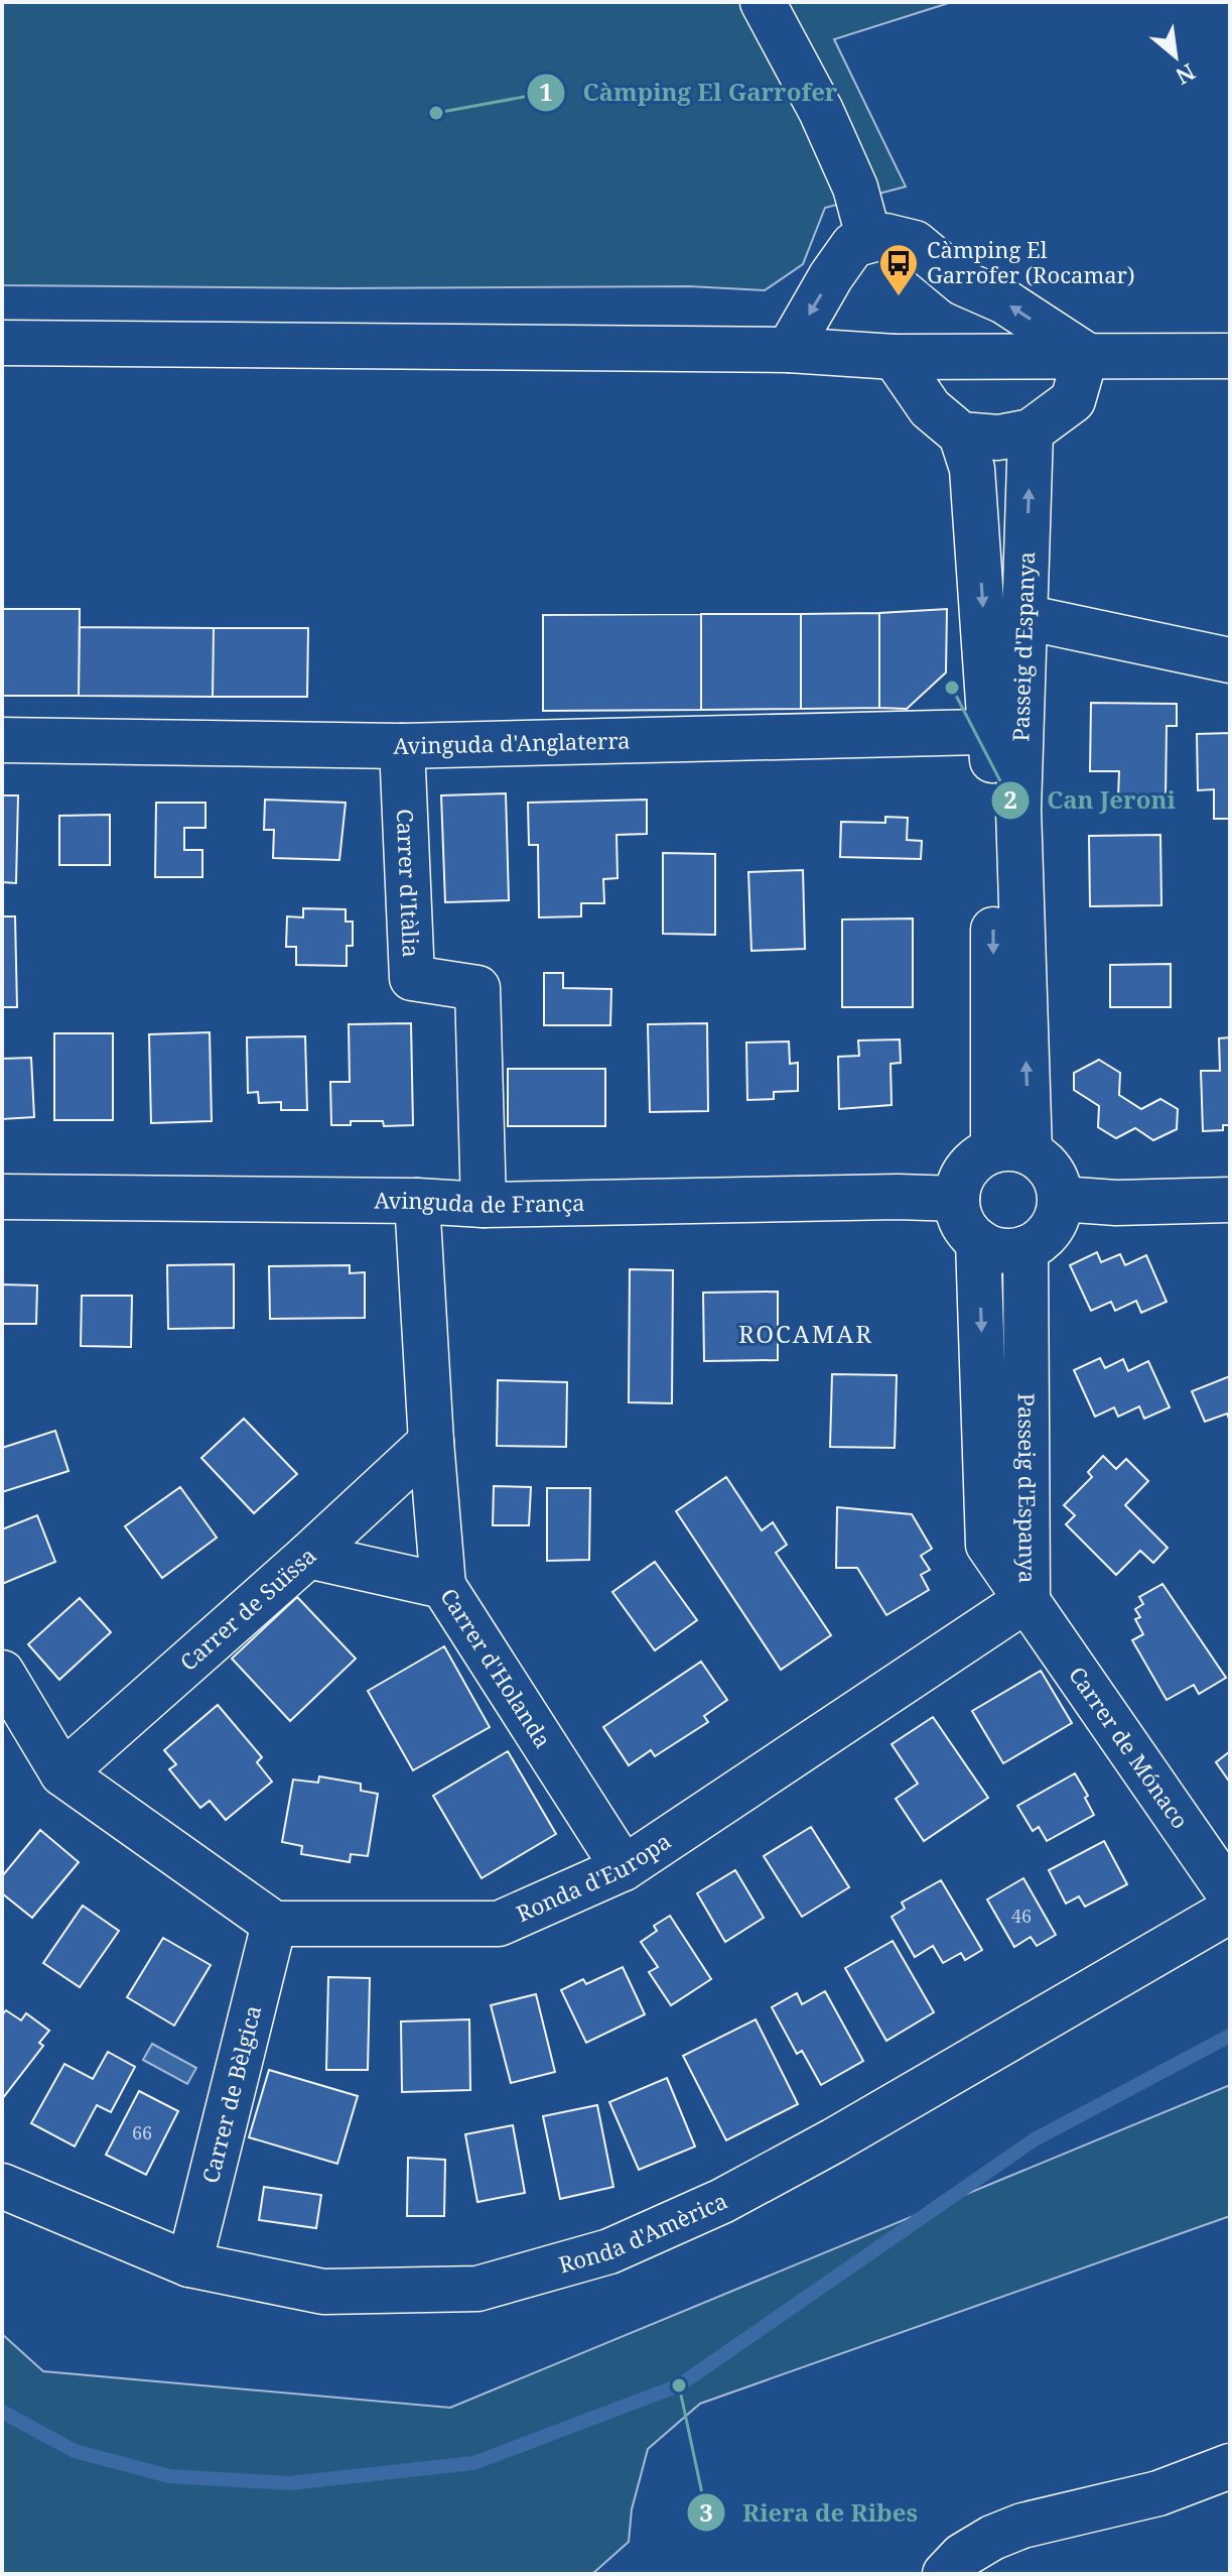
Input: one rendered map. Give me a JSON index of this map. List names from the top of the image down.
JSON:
{
  "streets": {
    "street": [
      "Passeig d'Espanya",
      "Avinguda d'Anglaterra",
      "Carrer d'Itàlia",
      "Avinguda de França",
      "Carrer de Suïssa",
      "Carrer d'Holanda",
      "Carrer de Mónaco",
      "Ronda d'Europa",
      "Carrer de Bèlgica",
      "Ronda d'Amèrica"
    ]
  },
  "crossings": [
    ["Passeig d'Espanya", "Avinguda d'Anglaterra"],
    ["Passeig d'Espanya", "Avinguda de França"],
    ["Passeig d'Espanya", "Carrer de Mónaco"],
    ["Passeig d'Espanya", "Ronda d'Europa"],
    ["Avinguda d'Anglaterra", "Carrer d'Itàlia"],
    ["Carrer d'Itàlia", "Avinguda de França"],
    ["Carrer de Suïssa", "Carrer d'Holanda"],
    ["Carrer d'Holanda", "Ronda d'Europa"],
    ["Carrer de Mónaco", "Ronda d'Europa"],
    ["Ronda d'Europa", "Carrer de Bèlgica"],
    ["Carrer de Bèlgica", "Ronda d'Amèrica"]
  ],
  "districts": ["ROCAMAR"],
  "places": {
    "other": ["Càmping El Garrofer", "Can Jeroni", "Riera de Ribes"],
    "bus stop": ["Càmping El Garrofer (Rocamar)"]
  },
  "house_numbers": ["46", "66"],
  "north": "bottom right"
}
